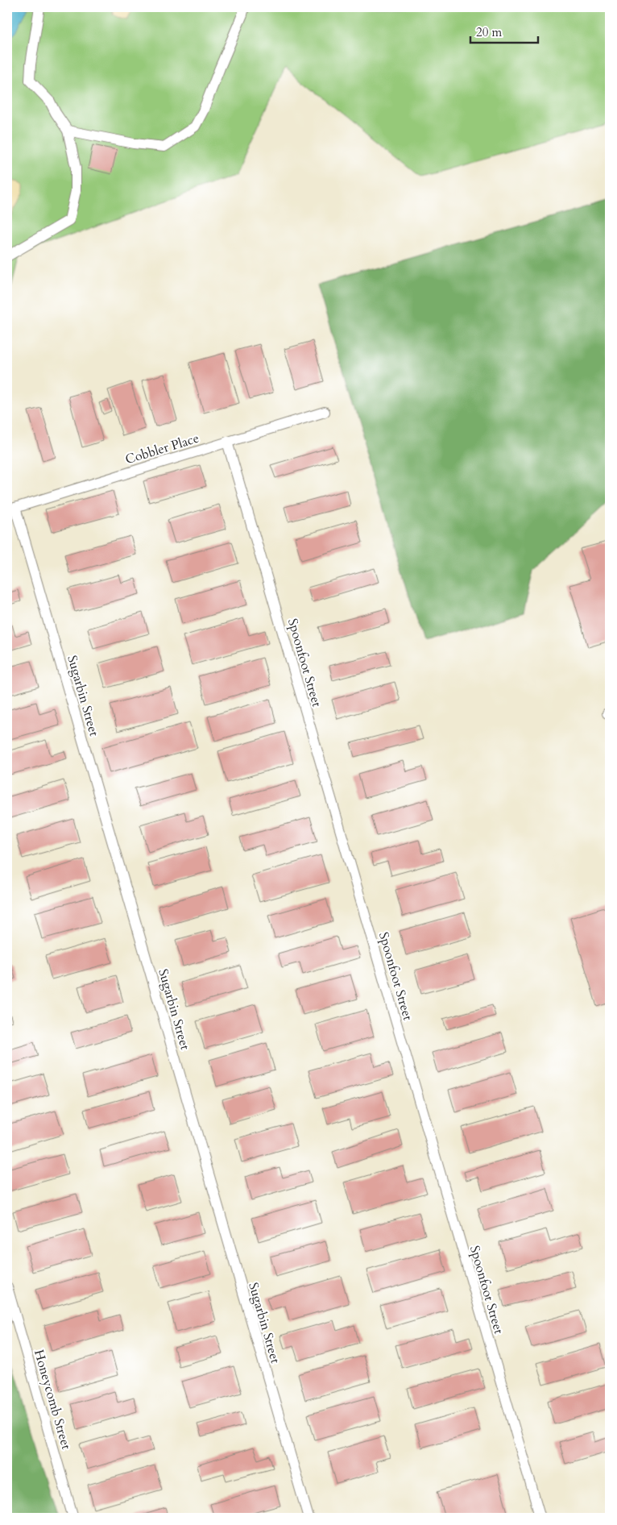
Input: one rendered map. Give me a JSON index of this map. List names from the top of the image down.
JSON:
{
  "streets": {
    "lane": [
      "Cobbler Place",
      "Spoonfoot Street",
      "Sugarbin Street",
      "Honeycomb Street"
    ]
  },
  "crossings": [
    ["Cobbler Place", "Spoonfoot Street"],
    ["Cobbler Place", "Sugarbin Street"]
  ],
  "scale_bar": "20 m"
}
